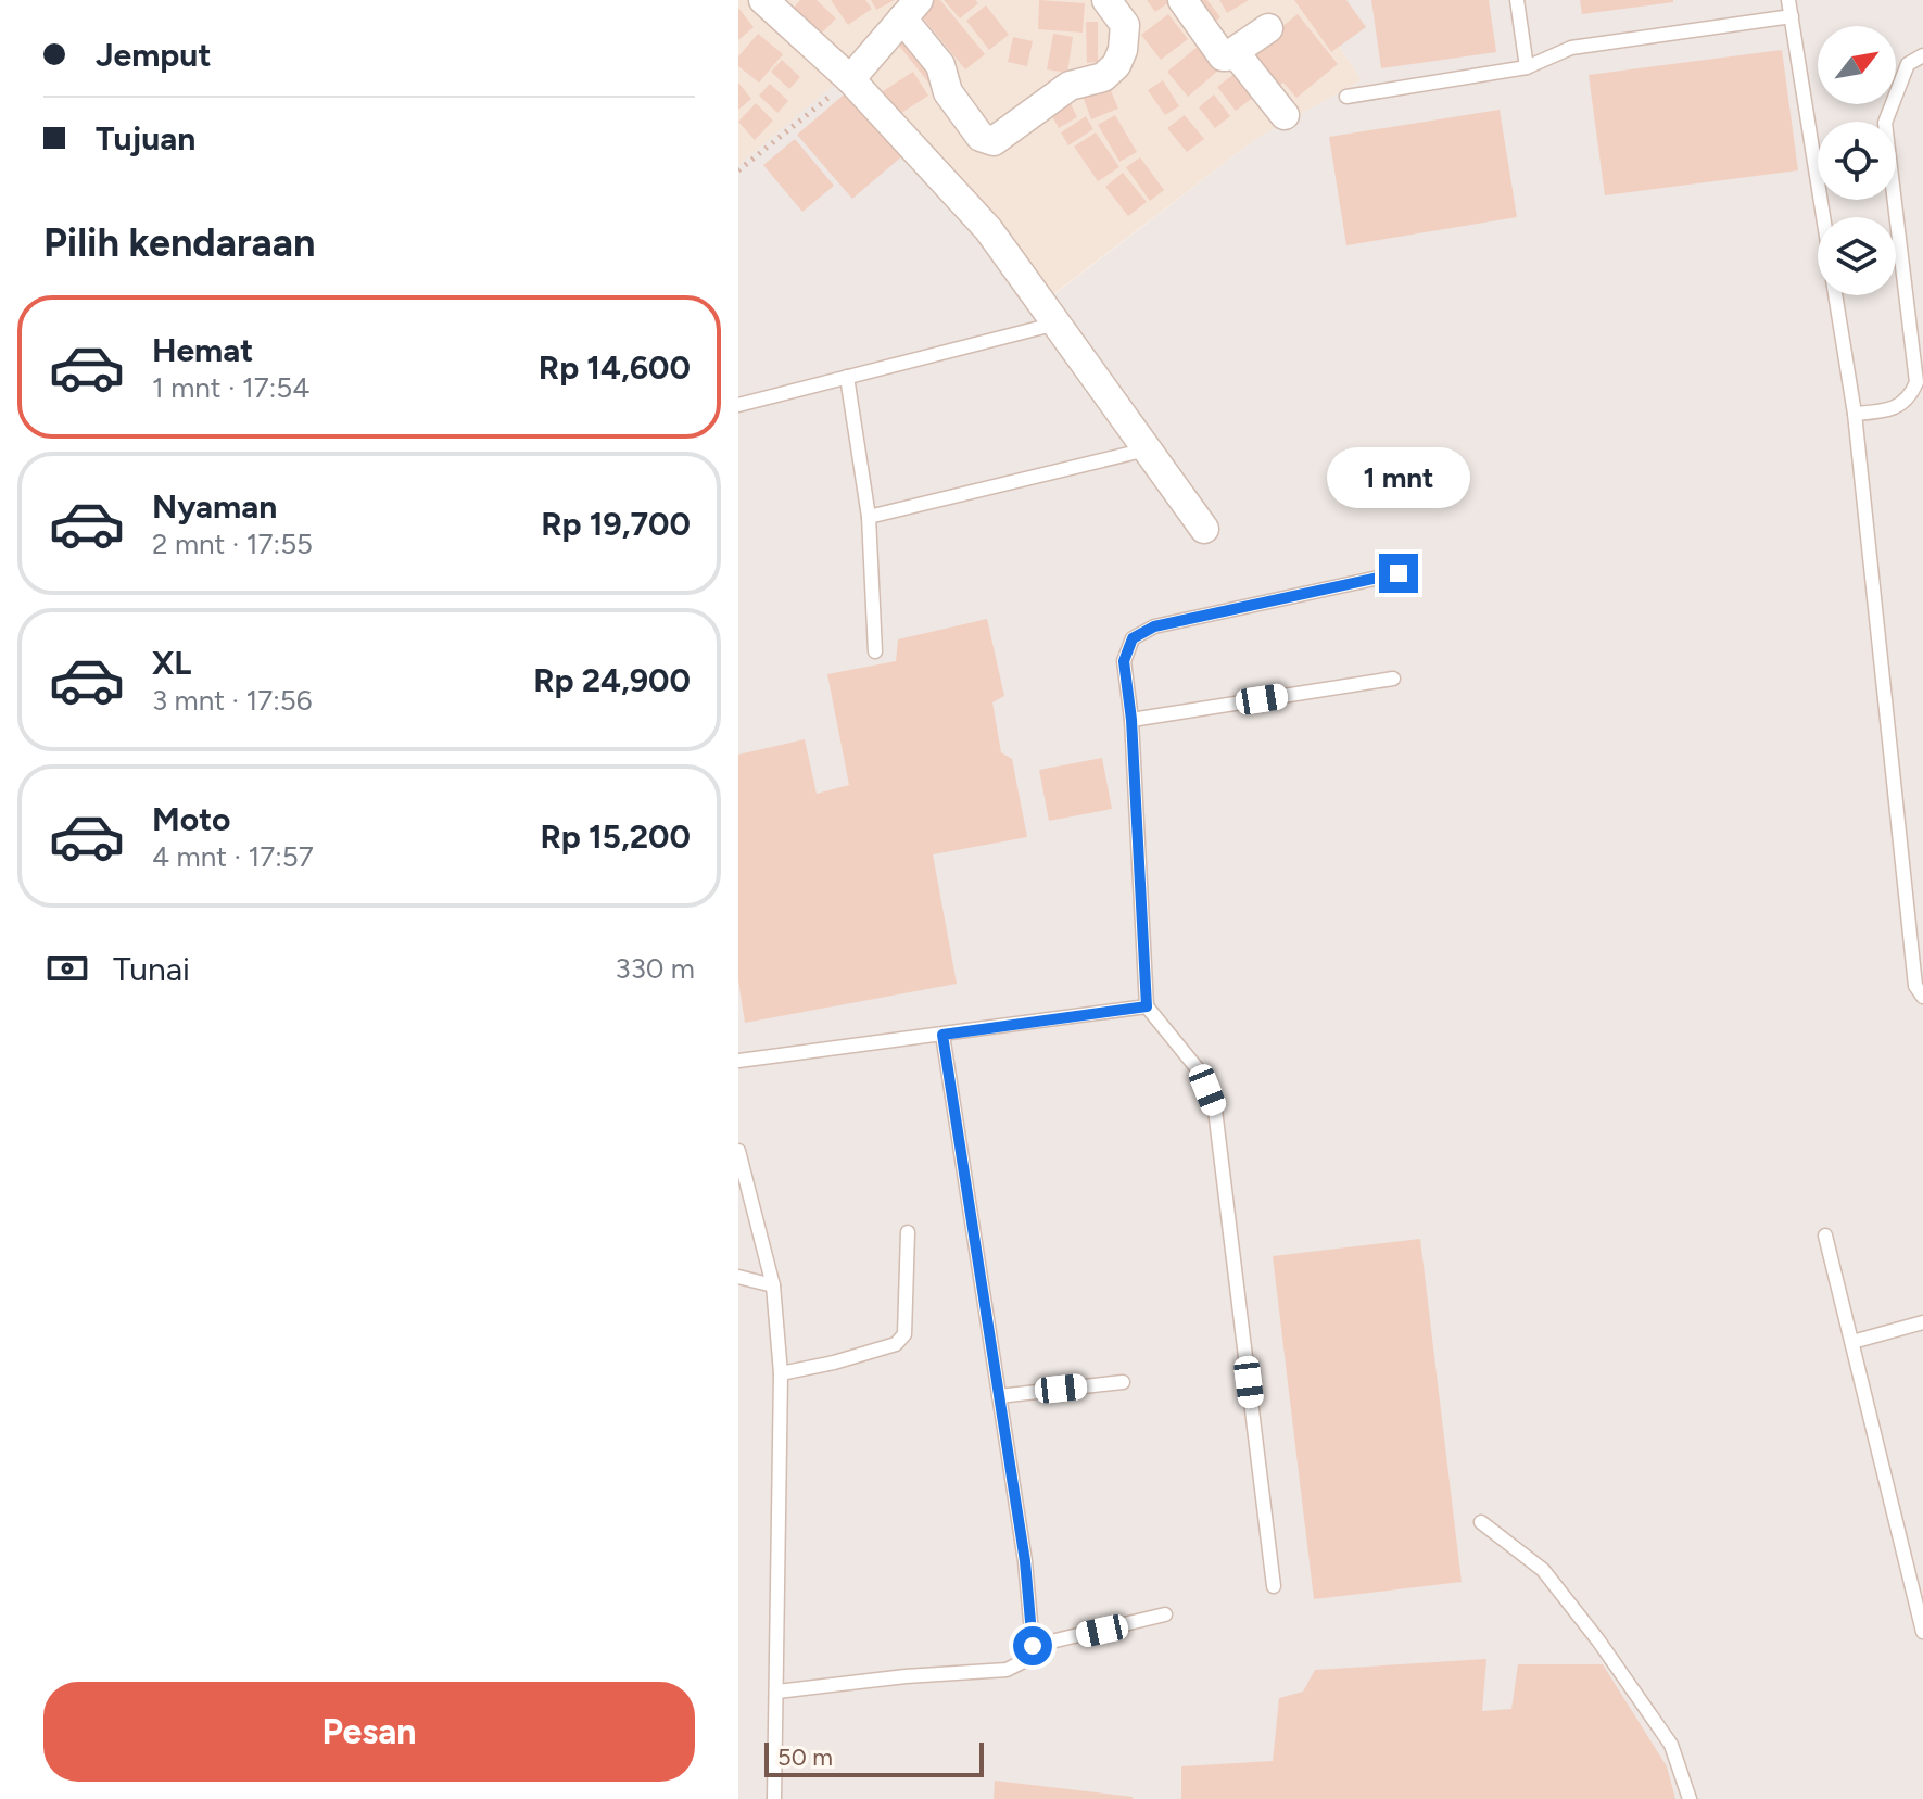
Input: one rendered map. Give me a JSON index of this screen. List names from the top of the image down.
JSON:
{
  "scale_bar": "50 m",
  "north": "top right",
  "page": {
    "banner": ["Jemput", "Tujuan"],
    "heading": "Pilih kendaraan",
    "list": [
      {
        "name": "Hemat",
        "note": "1 mnt · 17:54",
        "value": "Rp 14,600"
      },
      {
        "name": "Nyaman",
        "note": "2 mnt · 17:55",
        "value": "Rp 19,700"
      },
      {
        "name": "XL",
        "note": "3 mnt · 17:56",
        "value": "Rp 24,900"
      },
      {
        "name": "Moto",
        "note": "4 mnt · 17:57",
        "value": "Rp 15,200"
      }
    ],
    "bubble": "1 mnt",
    "pay": ["Tunai", "330 m"],
    "buttons": "Pesan",
    "scale": "50 m"
  }
}
